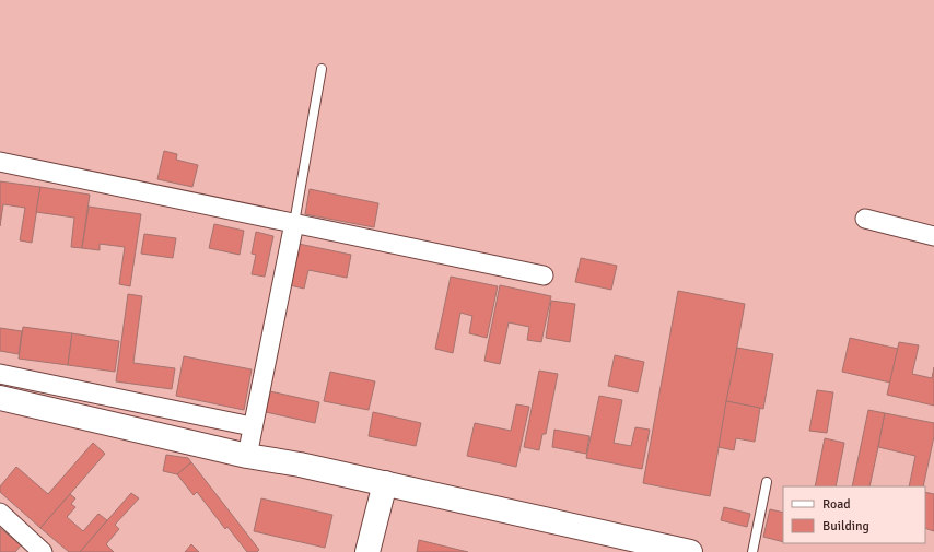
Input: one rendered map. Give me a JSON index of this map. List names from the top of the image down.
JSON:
{
  "legend": ["Road", "Building"]
}
